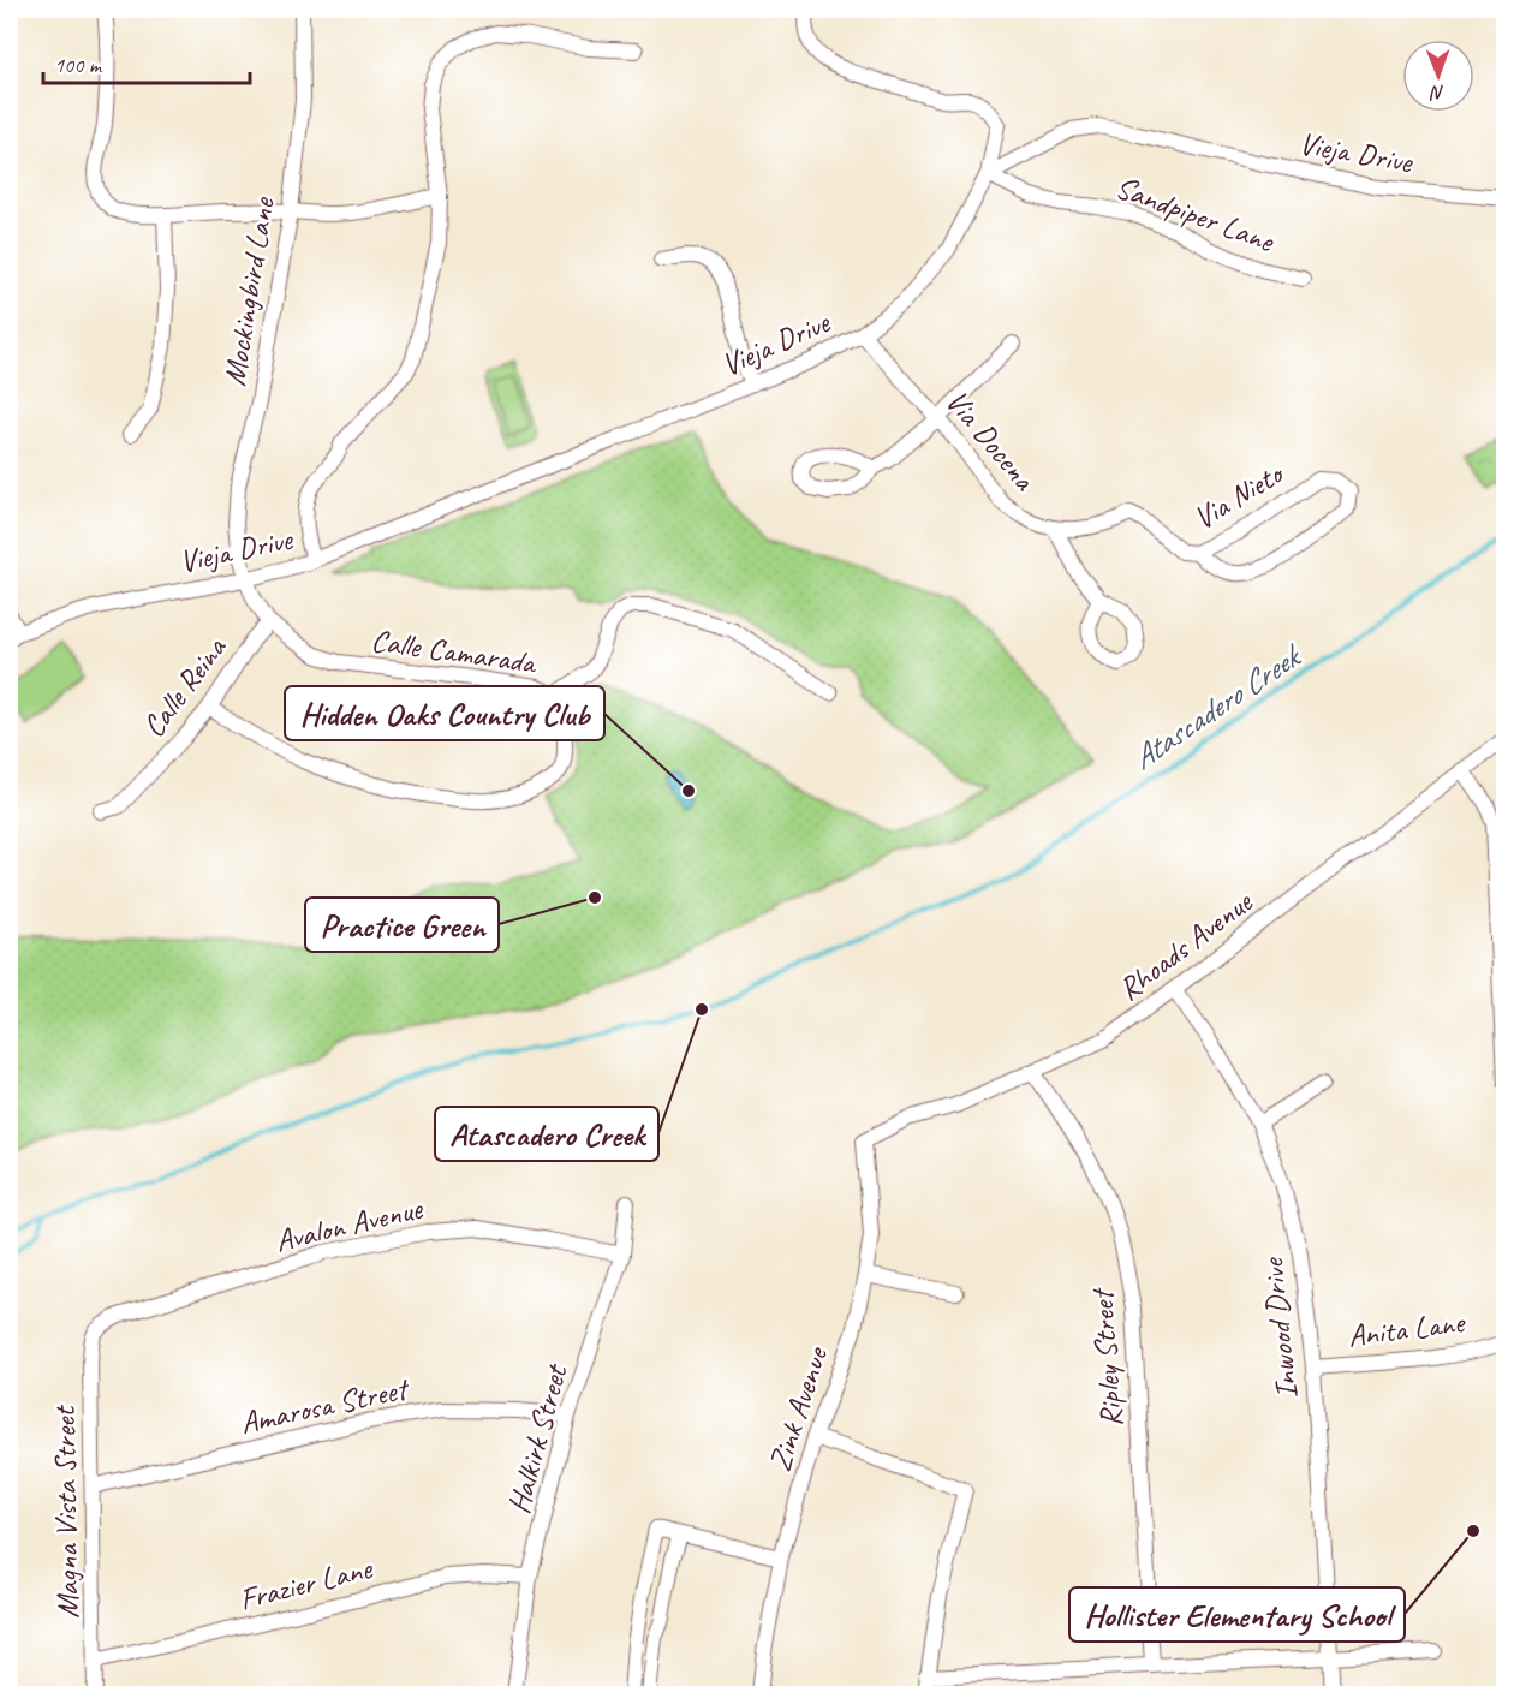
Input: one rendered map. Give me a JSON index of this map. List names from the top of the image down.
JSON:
{
  "streets": {
    "street": [
      "Vieja Drive",
      "Sandpiper Lane",
      "Mockingbird Lane",
      "Via Docena",
      "Via Nieto",
      "Calle Camarada",
      "Calle Reina",
      "Rhoads Avenue",
      "Avalon Avenue",
      "Inwood Drive",
      "Anita Lane",
      "Ripley Street",
      "Amarosa Street",
      "Zink Avenue",
      "Halkirk Street",
      "Magna Vista Street",
      "Frazier Lane"
    ]
  },
  "crossings": [
    ["Vieja Drive", "Sandpiper Lane"],
    ["Vieja Drive", "Mockingbird Lane"],
    ["Vieja Drive", "Via Docena"],
    ["Via Docena", "Via Nieto"],
    ["Calle Camarada", "Calle Reina"],
    ["Rhoads Avenue", "Inwood Drive"],
    ["Rhoads Avenue", "Ripley Street"],
    ["Rhoads Avenue", "Zink Avenue"],
    ["Avalon Avenue", "Halkirk Street"],
    ["Avalon Avenue", "Magna Vista Street"],
    ["Inwood Drive", "Anita Lane"],
    ["Amarosa Street", "Halkirk Street"],
    ["Amarosa Street", "Magna Vista Street"],
    ["Halkirk Street", "Frazier Lane"],
    ["Magna Vista Street", "Frazier Lane"]
  ],
  "water": ["Atascadero Creek"],
  "places": [
    "Hidden Oaks Country Club",
    "Practice Green",
    "Atascadero Creek",
    "Hollister Elementary School"
  ],
  "scale_bar": "100 m",
  "north": "bottom"
}
